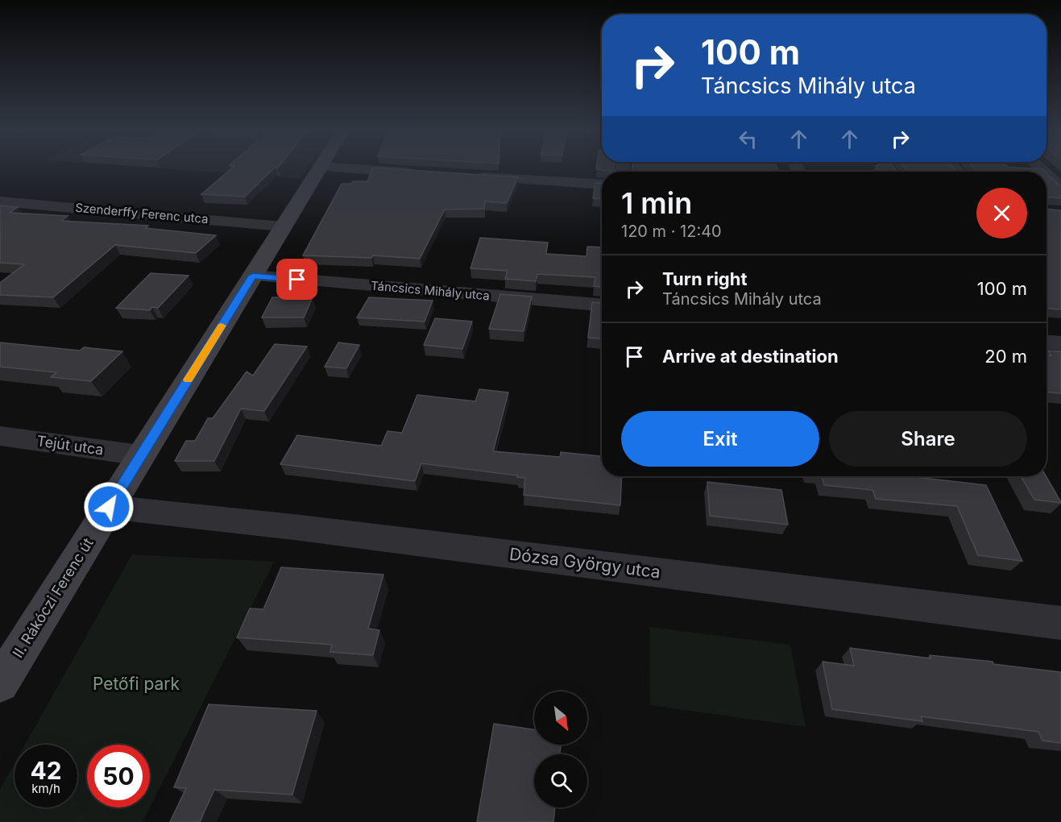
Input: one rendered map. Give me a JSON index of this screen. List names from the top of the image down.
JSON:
{
  "streets": {
    "main road": ["II. Rákóczi Ferenc út"],
    "street": [
      "Szenderffy Ferenc utca",
      "Táncsics Mihály utca",
      "Tejút utca",
      "Dózsa György utca"
    ]
  },
  "crossings": [
    ["Szenderffy Ferenc utca", "II. Rákóczi Ferenc út"],
    ["Táncsics Mihály utca", "II. Rákóczi Ferenc út"],
    ["Tejút utca", "II. Rákóczi Ferenc út"],
    ["Dózsa György utca", "II. Rákóczi Ferenc út"]
  ],
  "parks": ["Petőfi park"],
  "north": "bottom right",
  "page": {
    "turn": ["100 m", "Táncsics Mihály utca"],
    "heading": ["1 min", "120 m · 12:40"],
    "list": [
      {
        "name": "Turn right",
        "note": "Táncsics Mihály utca",
        "value": "100 m"
      },
      {
        "name": "Arrive at destination",
        "value": "20 m"
      }
    ],
    "buttons": ["Exit", "Share"],
    "speed": "42 km/h",
    "limit": "50"
  }
}
